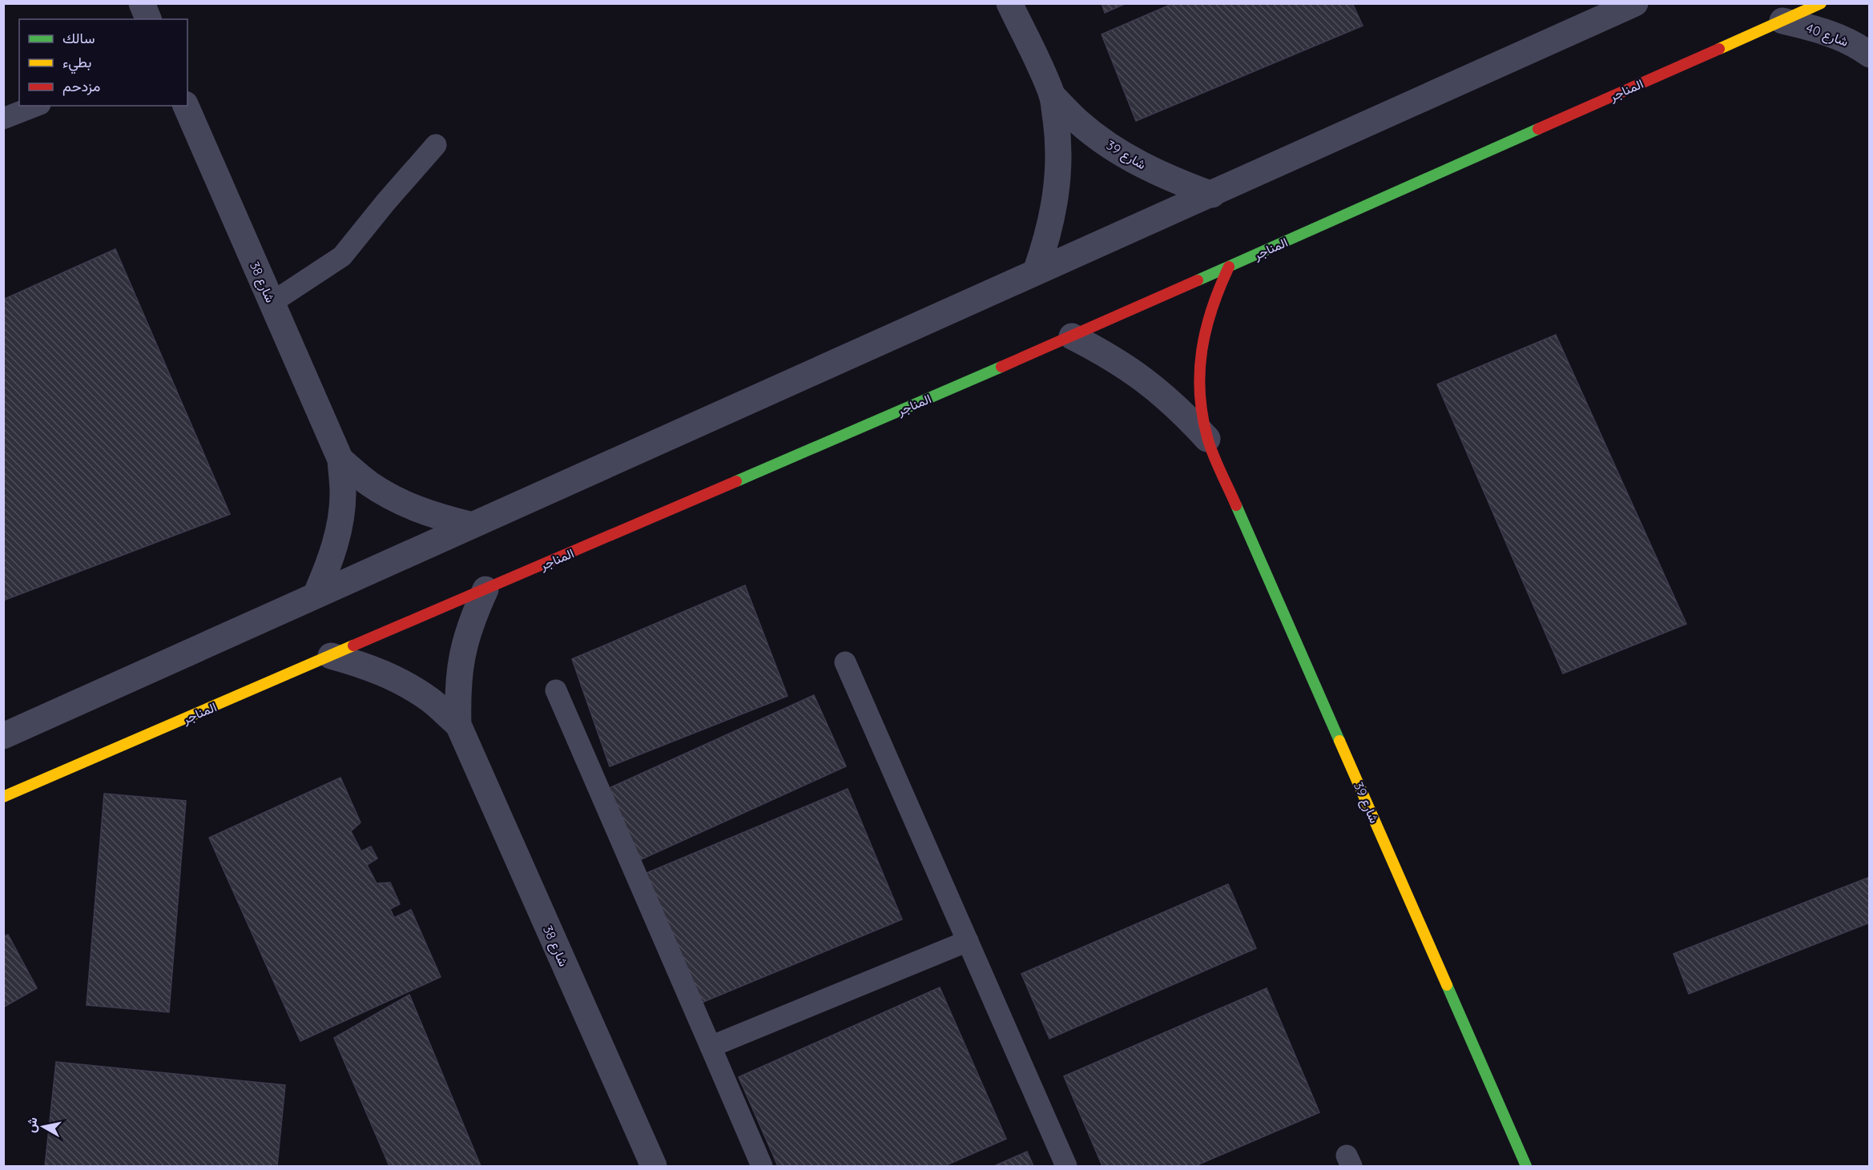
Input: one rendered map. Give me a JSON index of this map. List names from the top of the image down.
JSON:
{
  "streets": {
    "street": [
      "شارع 40",
      "المناجر",
      "شارع 39",
      "شارع 38"
    ]
  },
  "crossings": [
    ["شارع 40", "المناجر"],
    ["المناجر", "شارع 39"],
    ["المناجر", "شارع 38"]
  ],
  "legend": ["سالك", "بطيء", "مزدحم"],
  "north": "left"
}
